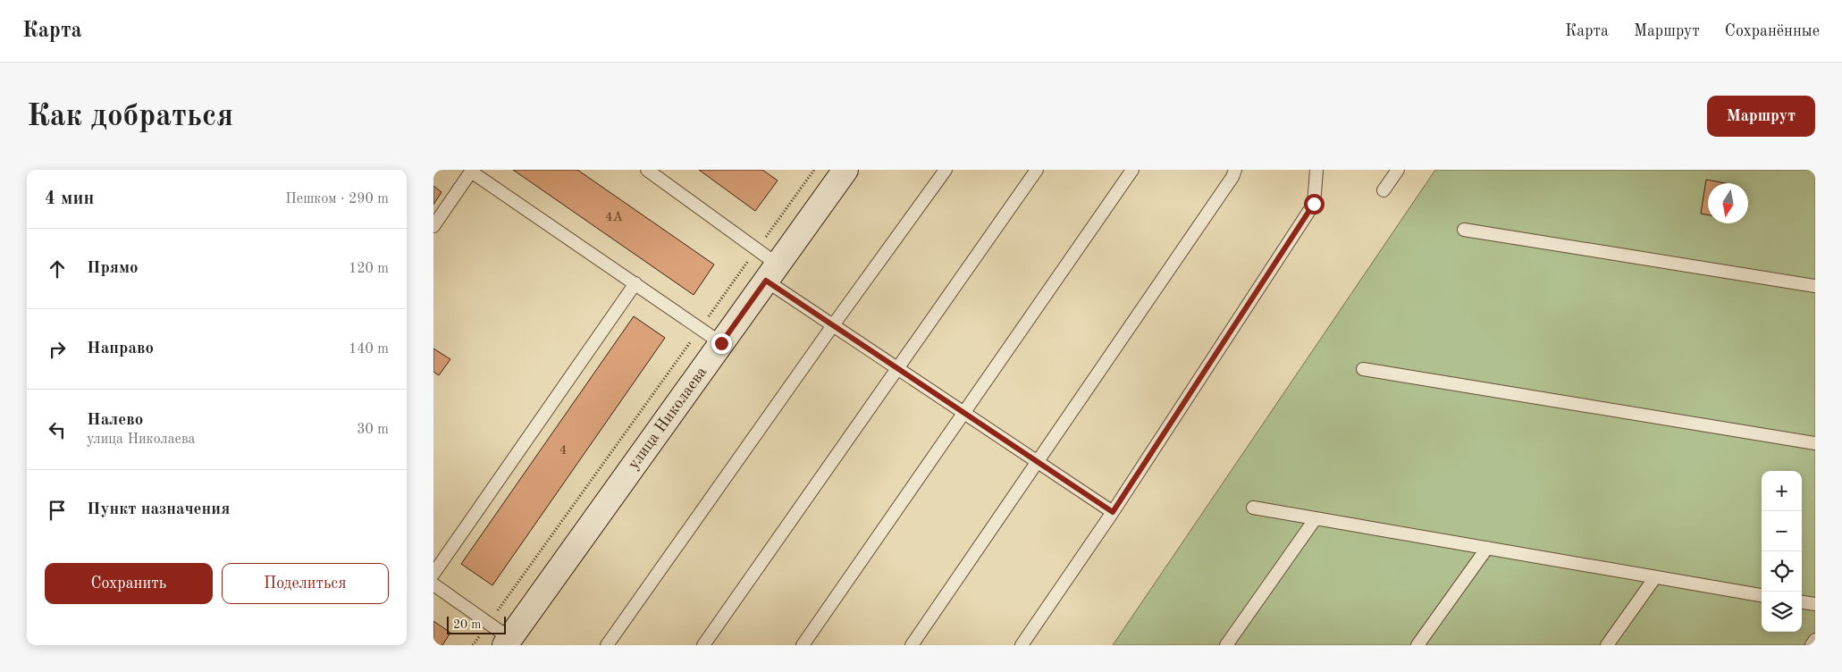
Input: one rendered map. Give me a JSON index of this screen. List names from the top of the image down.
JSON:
{
  "streets": {
    "main road": ["улица Николаева"]
  },
  "house_numbers": ["4А", "4"],
  "scale_bar": "20 m",
  "north": "bottom",
  "page": {
    "header": "Карта",
    "nav": ["Карта", "Маршрут", "Сохранённые"],
    "buttons": [
      "Маршрут",
      ["Сохранить", "Поделиться"]
    ],
    "title": "Как добраться",
    "heading": ["4 мин", "Пешком · 290 m"],
    "list": [
      ["Прямо", "120 m"],
      ["Направо", "140 m"],
      ["Налево", "улица Николаева", "30 m"],
      "Пункт назначения"
    ],
    "map_buttons": ["+", "−"],
    "scale": "20 m"
  }
}
